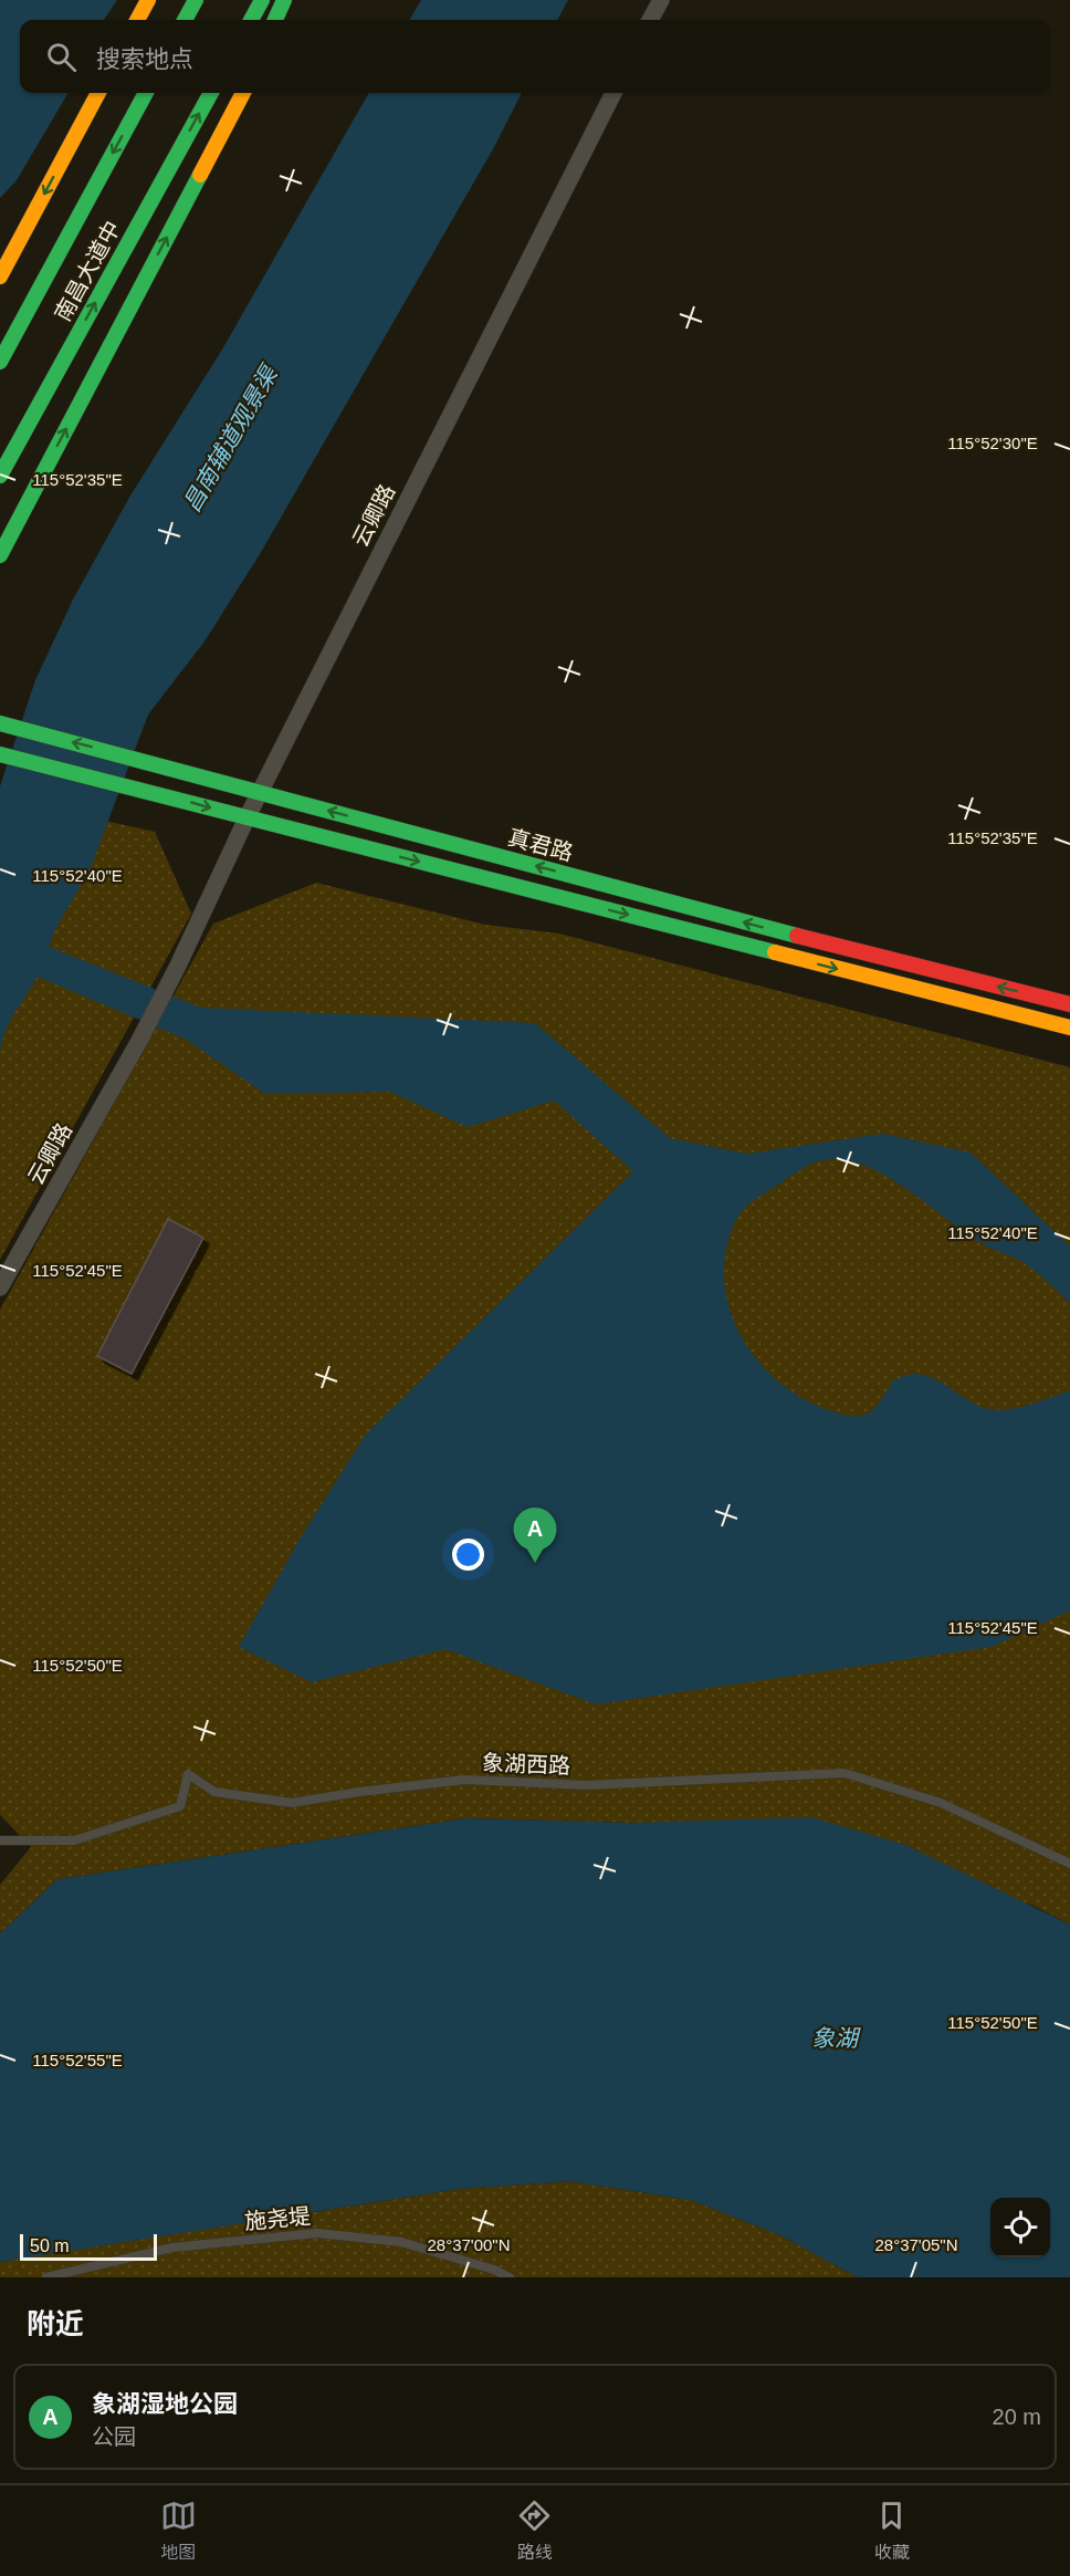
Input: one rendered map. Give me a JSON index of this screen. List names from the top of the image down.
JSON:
{
  "streets": {
    "main road": ["南昌大道中", "真君路"],
    "street": ["云卿路"],
    "lane": ["象湖西路", "施尧堤"]
  },
  "crossings": [
    ["云卿路", "真君路"]
  ],
  "water": ["昌南辅道观景渠", "象湖"],
  "scale_bar": "50 m",
  "page": {
    "search": "搜索地点",
    "pins": "A",
    "scale": "50 m",
    "heading": "附近",
    "list": [
      {
        "mark": "A",
        "name": "象湖湿地公园",
        "note": "公园",
        "value": "20 m"
      }
    ],
    "nav": ["地图", "路线", "收藏"]
  },
  "coordinates": [
    "115°52'30\"E",
    "115°52'35\"E",
    "115°52'40\"E",
    "115°52'45\"E",
    "115°52'50\"E",
    "115°52'55\"E",
    "28°37'00\"N",
    "28°37'05\"N"
  ]
}
